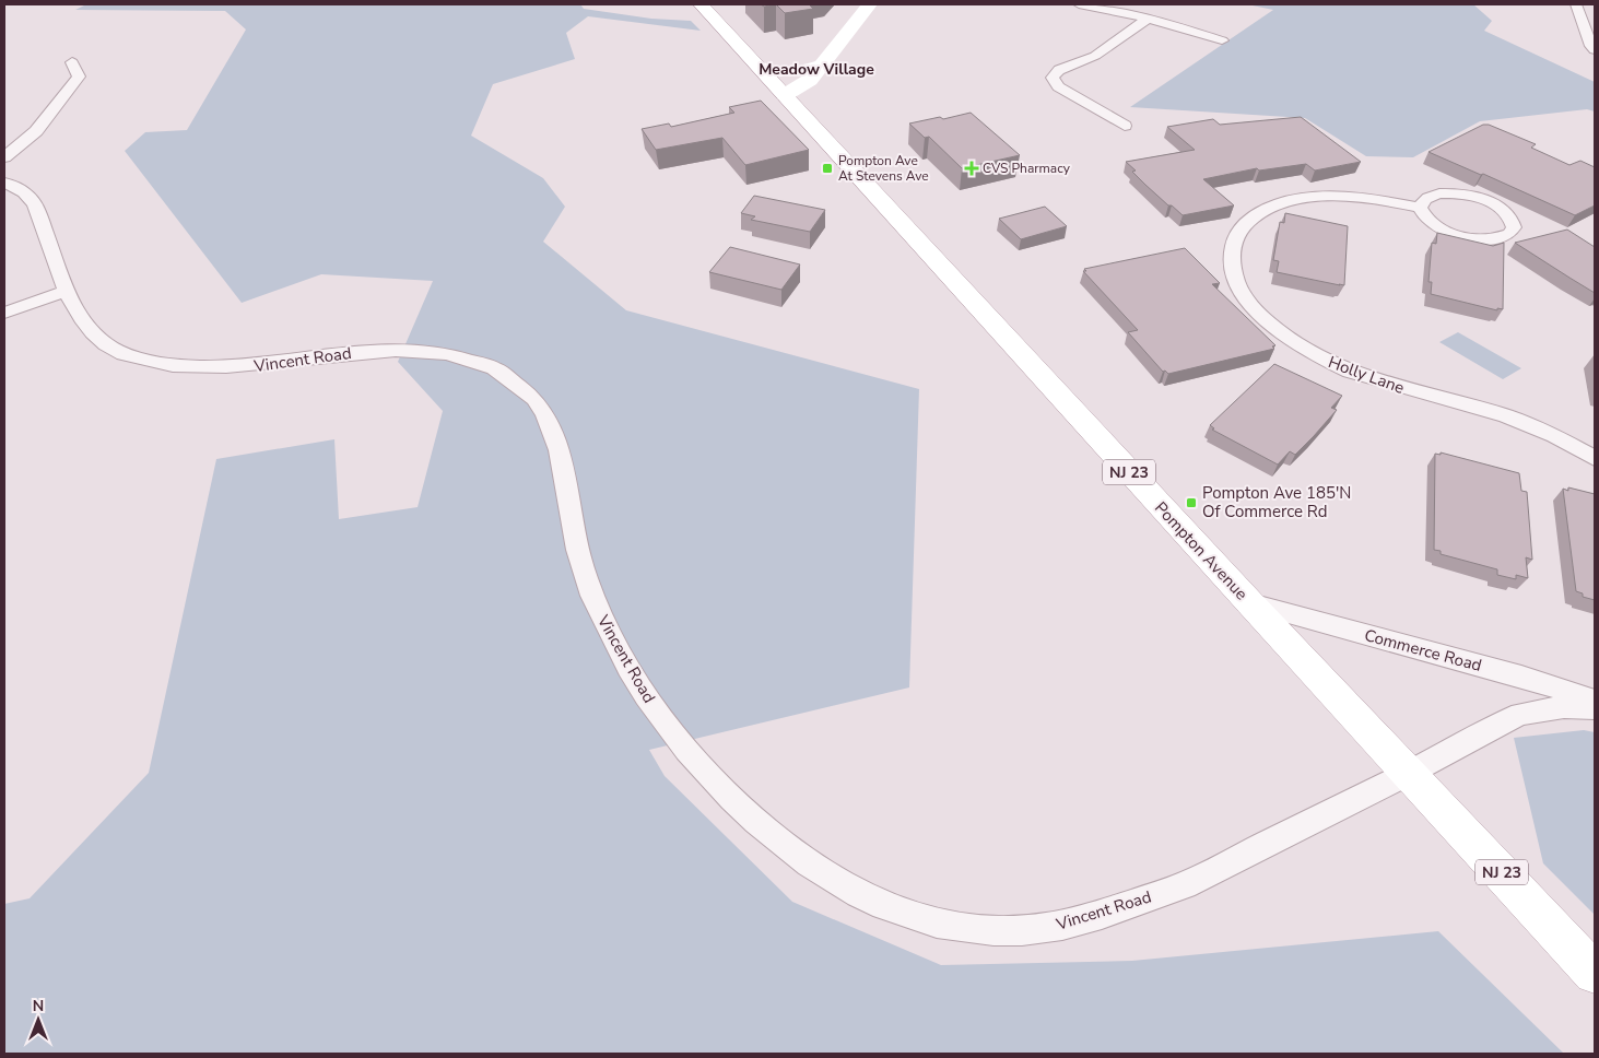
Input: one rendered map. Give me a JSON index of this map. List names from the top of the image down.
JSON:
{
  "streets": {
    "main road": ["NJ 23", "Pompton Avenue"],
    "street": ["Vincent Road", "Holly Lane", "Commerce Road"]
  },
  "crossings": [
    ["Vincent Road", "Pompton Avenue"],
    ["Pompton Avenue", "Commerce Road"]
  ],
  "districts": ["Meadow Village"],
  "places": {
    "transit": ["Pompton Ave At Stevens Ave", "Pompton Ave 185'N Of Commerce Rd"],
    "health": ["CVS Pharmacy"]
  },
  "north": "top"
}
